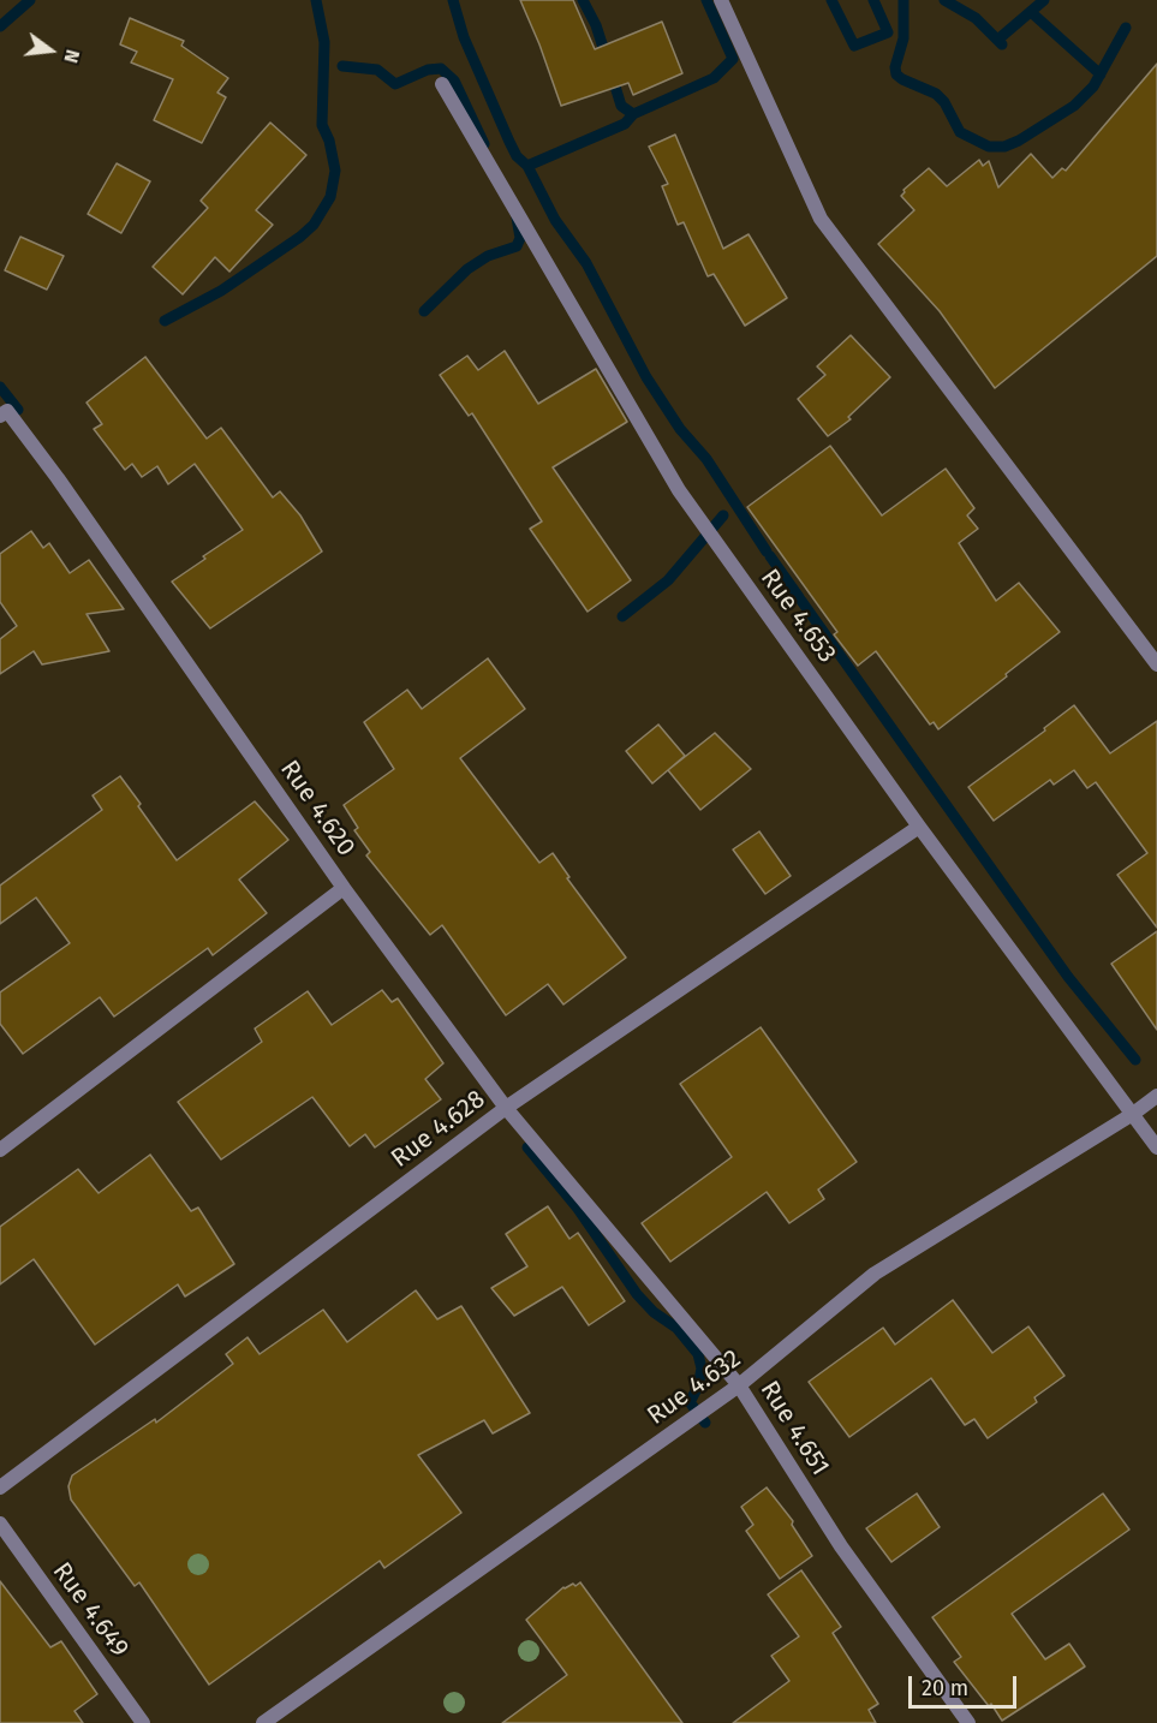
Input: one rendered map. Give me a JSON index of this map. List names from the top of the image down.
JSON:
{
  "streets": {
    "street": [
      "Rue 4.653",
      "Rue 4.620",
      "Rue 4.628",
      "Rue 4.632",
      "Rue 4.651",
      "Rue 4.649"
    ]
  },
  "crossings": [
    ["Rue 4.653", "Rue 4.628"],
    ["Rue 4.653", "Rue 4.632"],
    ["Rue 4.620", "Rue 4.651"],
    ["Rue 4.628", "Rue 4.651"],
    ["Rue 4.632", "Rue 4.651"]
  ],
  "scale_bar": "20 m",
  "north": "right"
}
